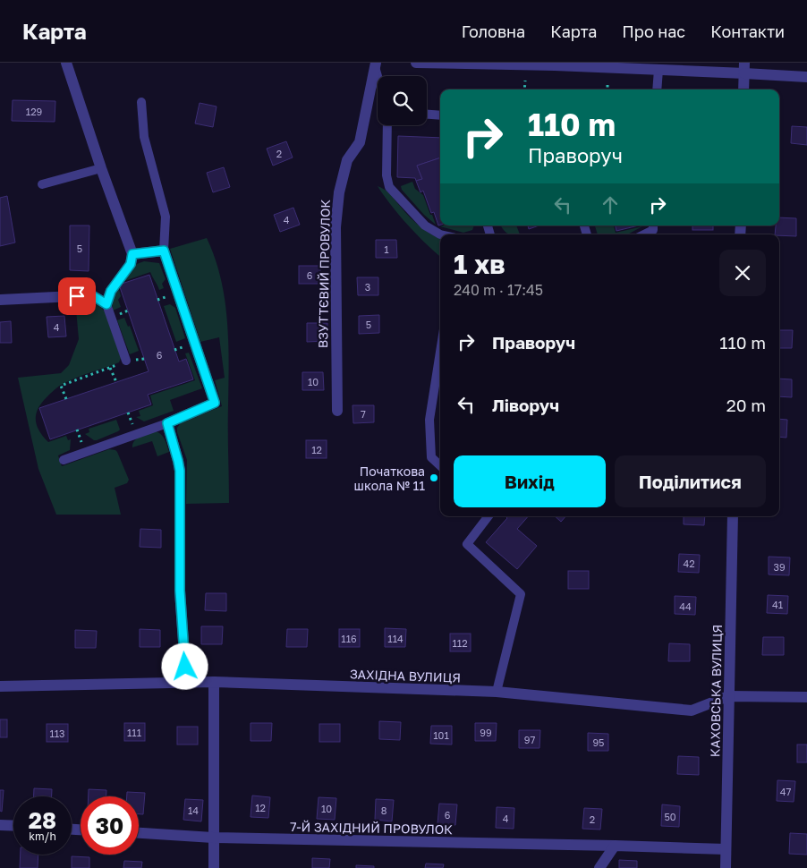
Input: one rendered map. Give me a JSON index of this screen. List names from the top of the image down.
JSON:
{
  "streets": {
    "street": [
      "ВЗУТТЄВИЙ ПРОВУЛОК",
      "ЗАХІДНА ВУЛИЦЯ",
      "КАХОВСЬКА ВУЛИЦЯ",
      "7-Й ЗАХІДНИЙ ПРОВУЛОК"
    ]
  },
  "crossings": [
    ["ЗАХІДНА ВУЛИЦЯ", "КАХОВСЬКА ВУЛИЦЯ"],
    ["КАХОВСЬКА ВУЛИЦЯ", "7-Й ЗАХІДНИЙ ПРОВУЛОК"]
  ],
  "places": ["Початкова школа № 11"],
  "house_numbers": [
    "129",
    "2",
    "4",
    "5",
    "1",
    "6",
    "3",
    "5",
    "4",
    "6",
    "10",
    "7",
    "12",
    "42",
    "39",
    "41",
    "44",
    "116",
    "114",
    "112",
    "111",
    "99",
    "113",
    "101",
    "97",
    "95",
    "47",
    "12",
    "10",
    "14",
    "8",
    "6",
    "50",
    "4",
    "2"
  ],
  "page": {
    "header": "Карта",
    "nav": [
      "Головна",
      "Карта",
      "Про нас",
      "Контакти"
    ],
    "turn": ["110 m", "Праворуч"],
    "heading": ["1 хв", "240 m · 17:45"],
    "list": [
      {
        "name": "Праворуч",
        "value": "110 m"
      },
      {
        "name": "Ліворуч",
        "value": "20 m"
      }
    ],
    "buttons": ["Вихід", "Поділитися"],
    "speed": "28 km/h",
    "limit": "30"
  }
}
